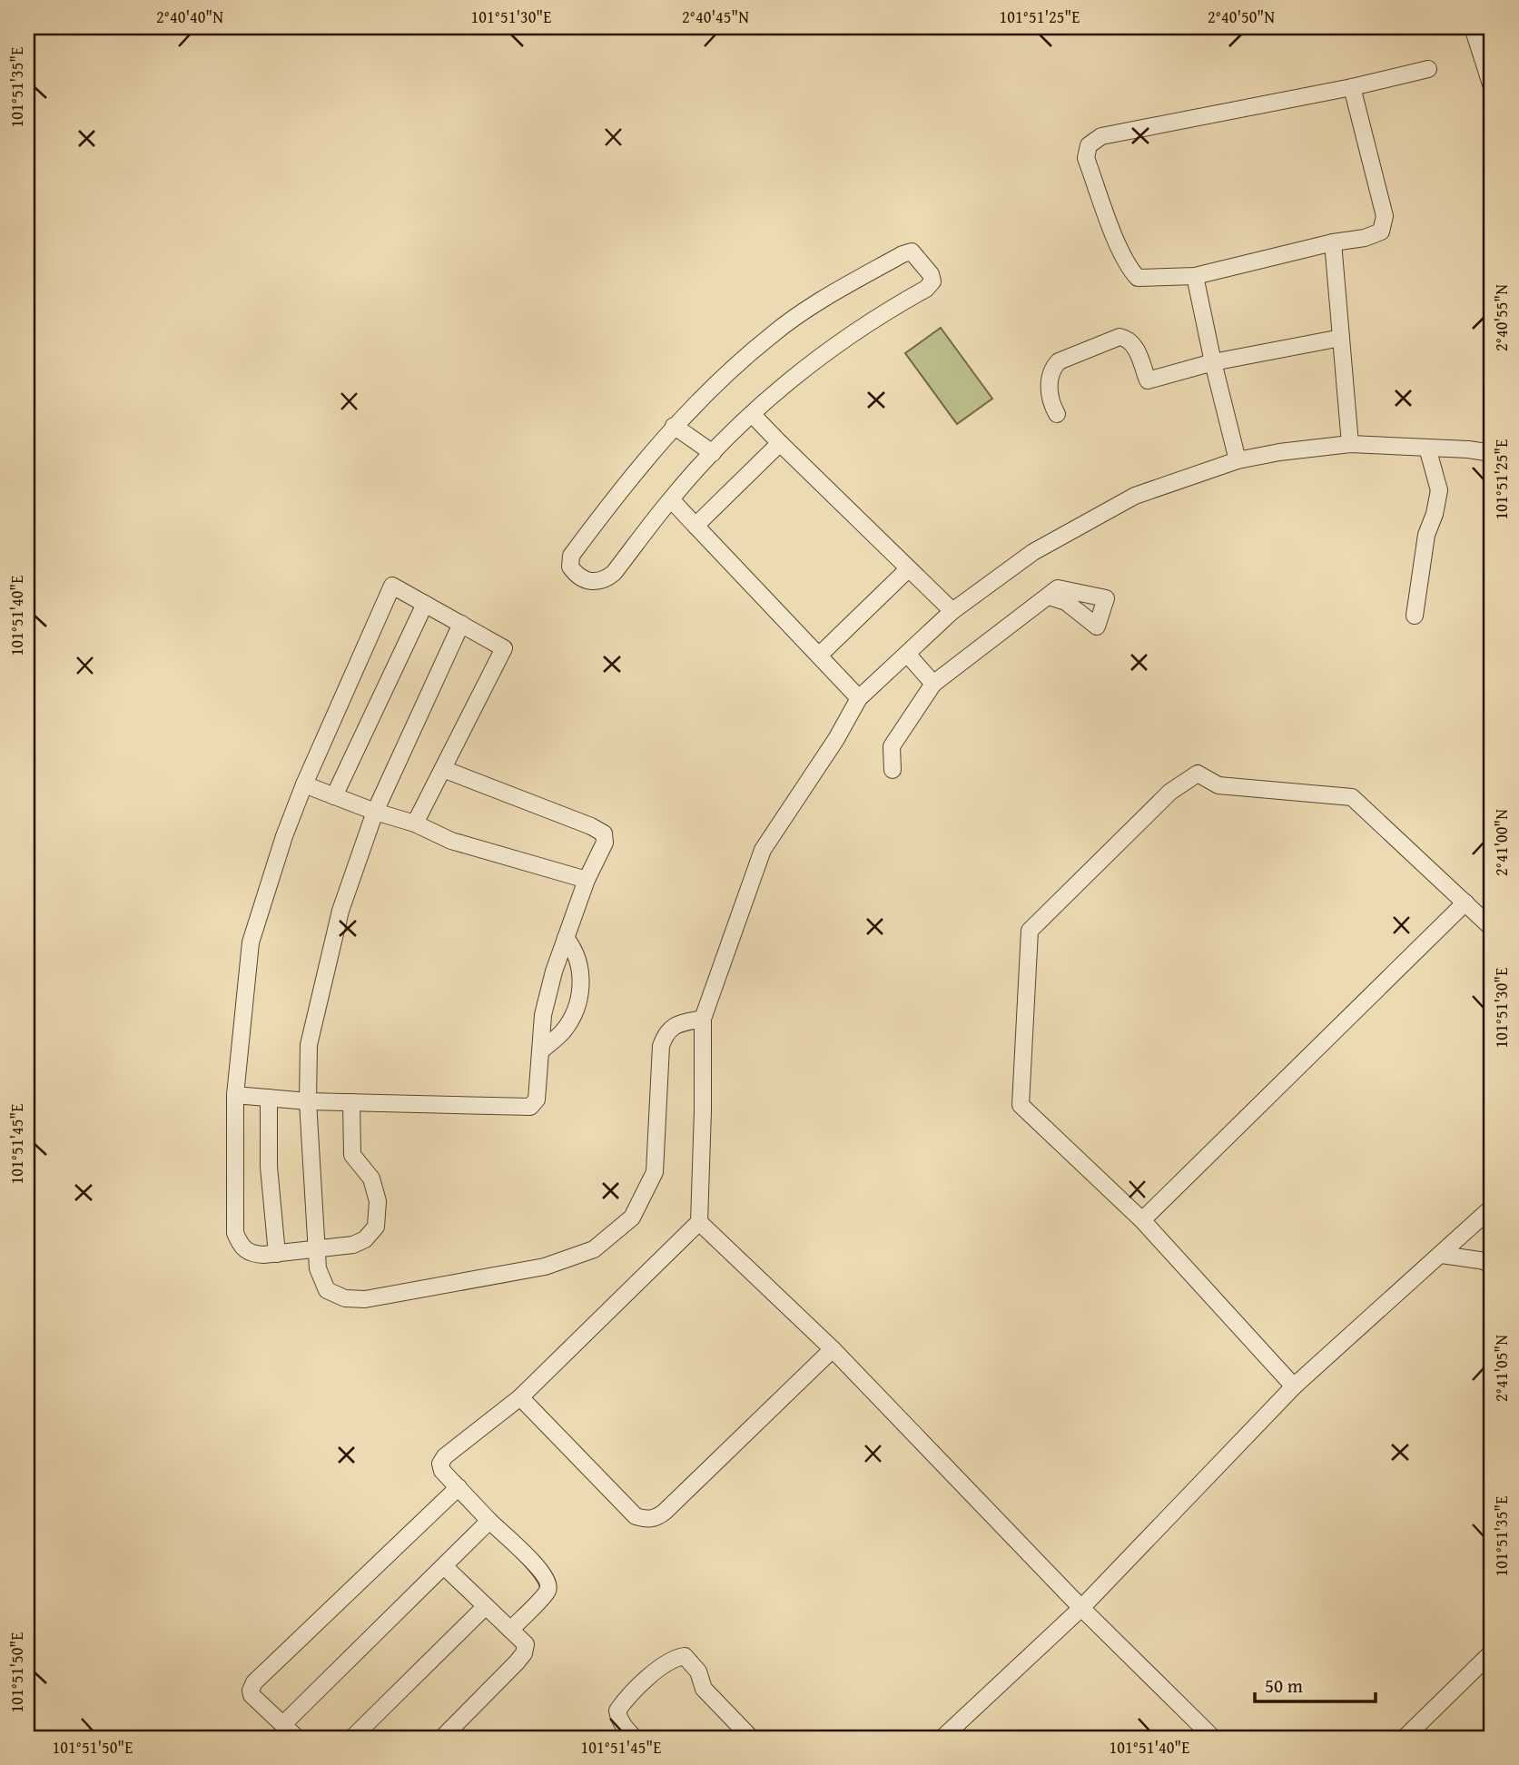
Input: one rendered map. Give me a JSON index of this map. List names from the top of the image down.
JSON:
{
  "scale_bar": "50 m",
  "coordinates": [
    "2°40'40\"N",
    "101°51'30\"E",
    "2°40'45\"N",
    "101°51'25\"E",
    "2°40'50\"N",
    "101°51'35\"E",
    "2°40'55\"N",
    "101°51'40\"E",
    "2°41'00\"N",
    "101°51'45\"E",
    "2°41'05\"N",
    "101°51'50\"E"
  ]
}
